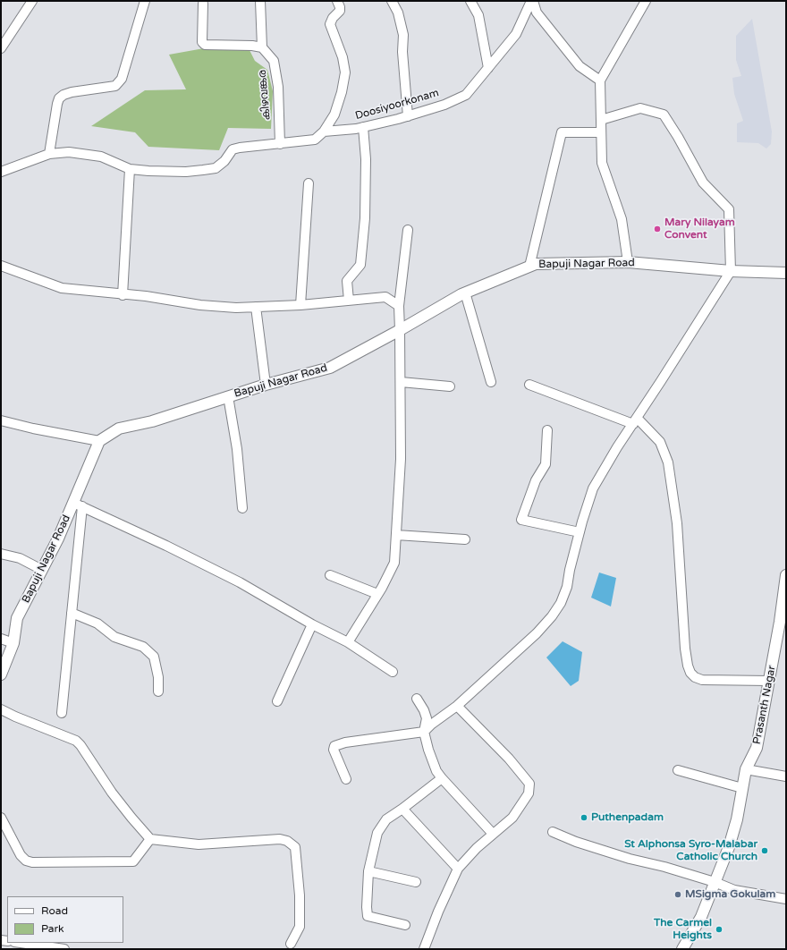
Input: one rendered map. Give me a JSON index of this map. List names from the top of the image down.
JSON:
{
  "streets": {
    "street": [
      "കിഴവങ്കര",
      "Doosiyoorkonam",
      "Bapuji Nagar Road",
      "Prasanth Nagar"
    ]
  },
  "crossings": [
    ["കിഴവങ്കര", "Doosiyoorkonam"]
  ],
  "places": [
    "Mary Nilayam Convent",
    "Puthenpadam",
    "St Alphonsa Syro-Malabar Catholic Church",
    "MSigma Gokulam",
    "The Carmel Heights"
  ],
  "legend": ["Road", "Park"]
}
